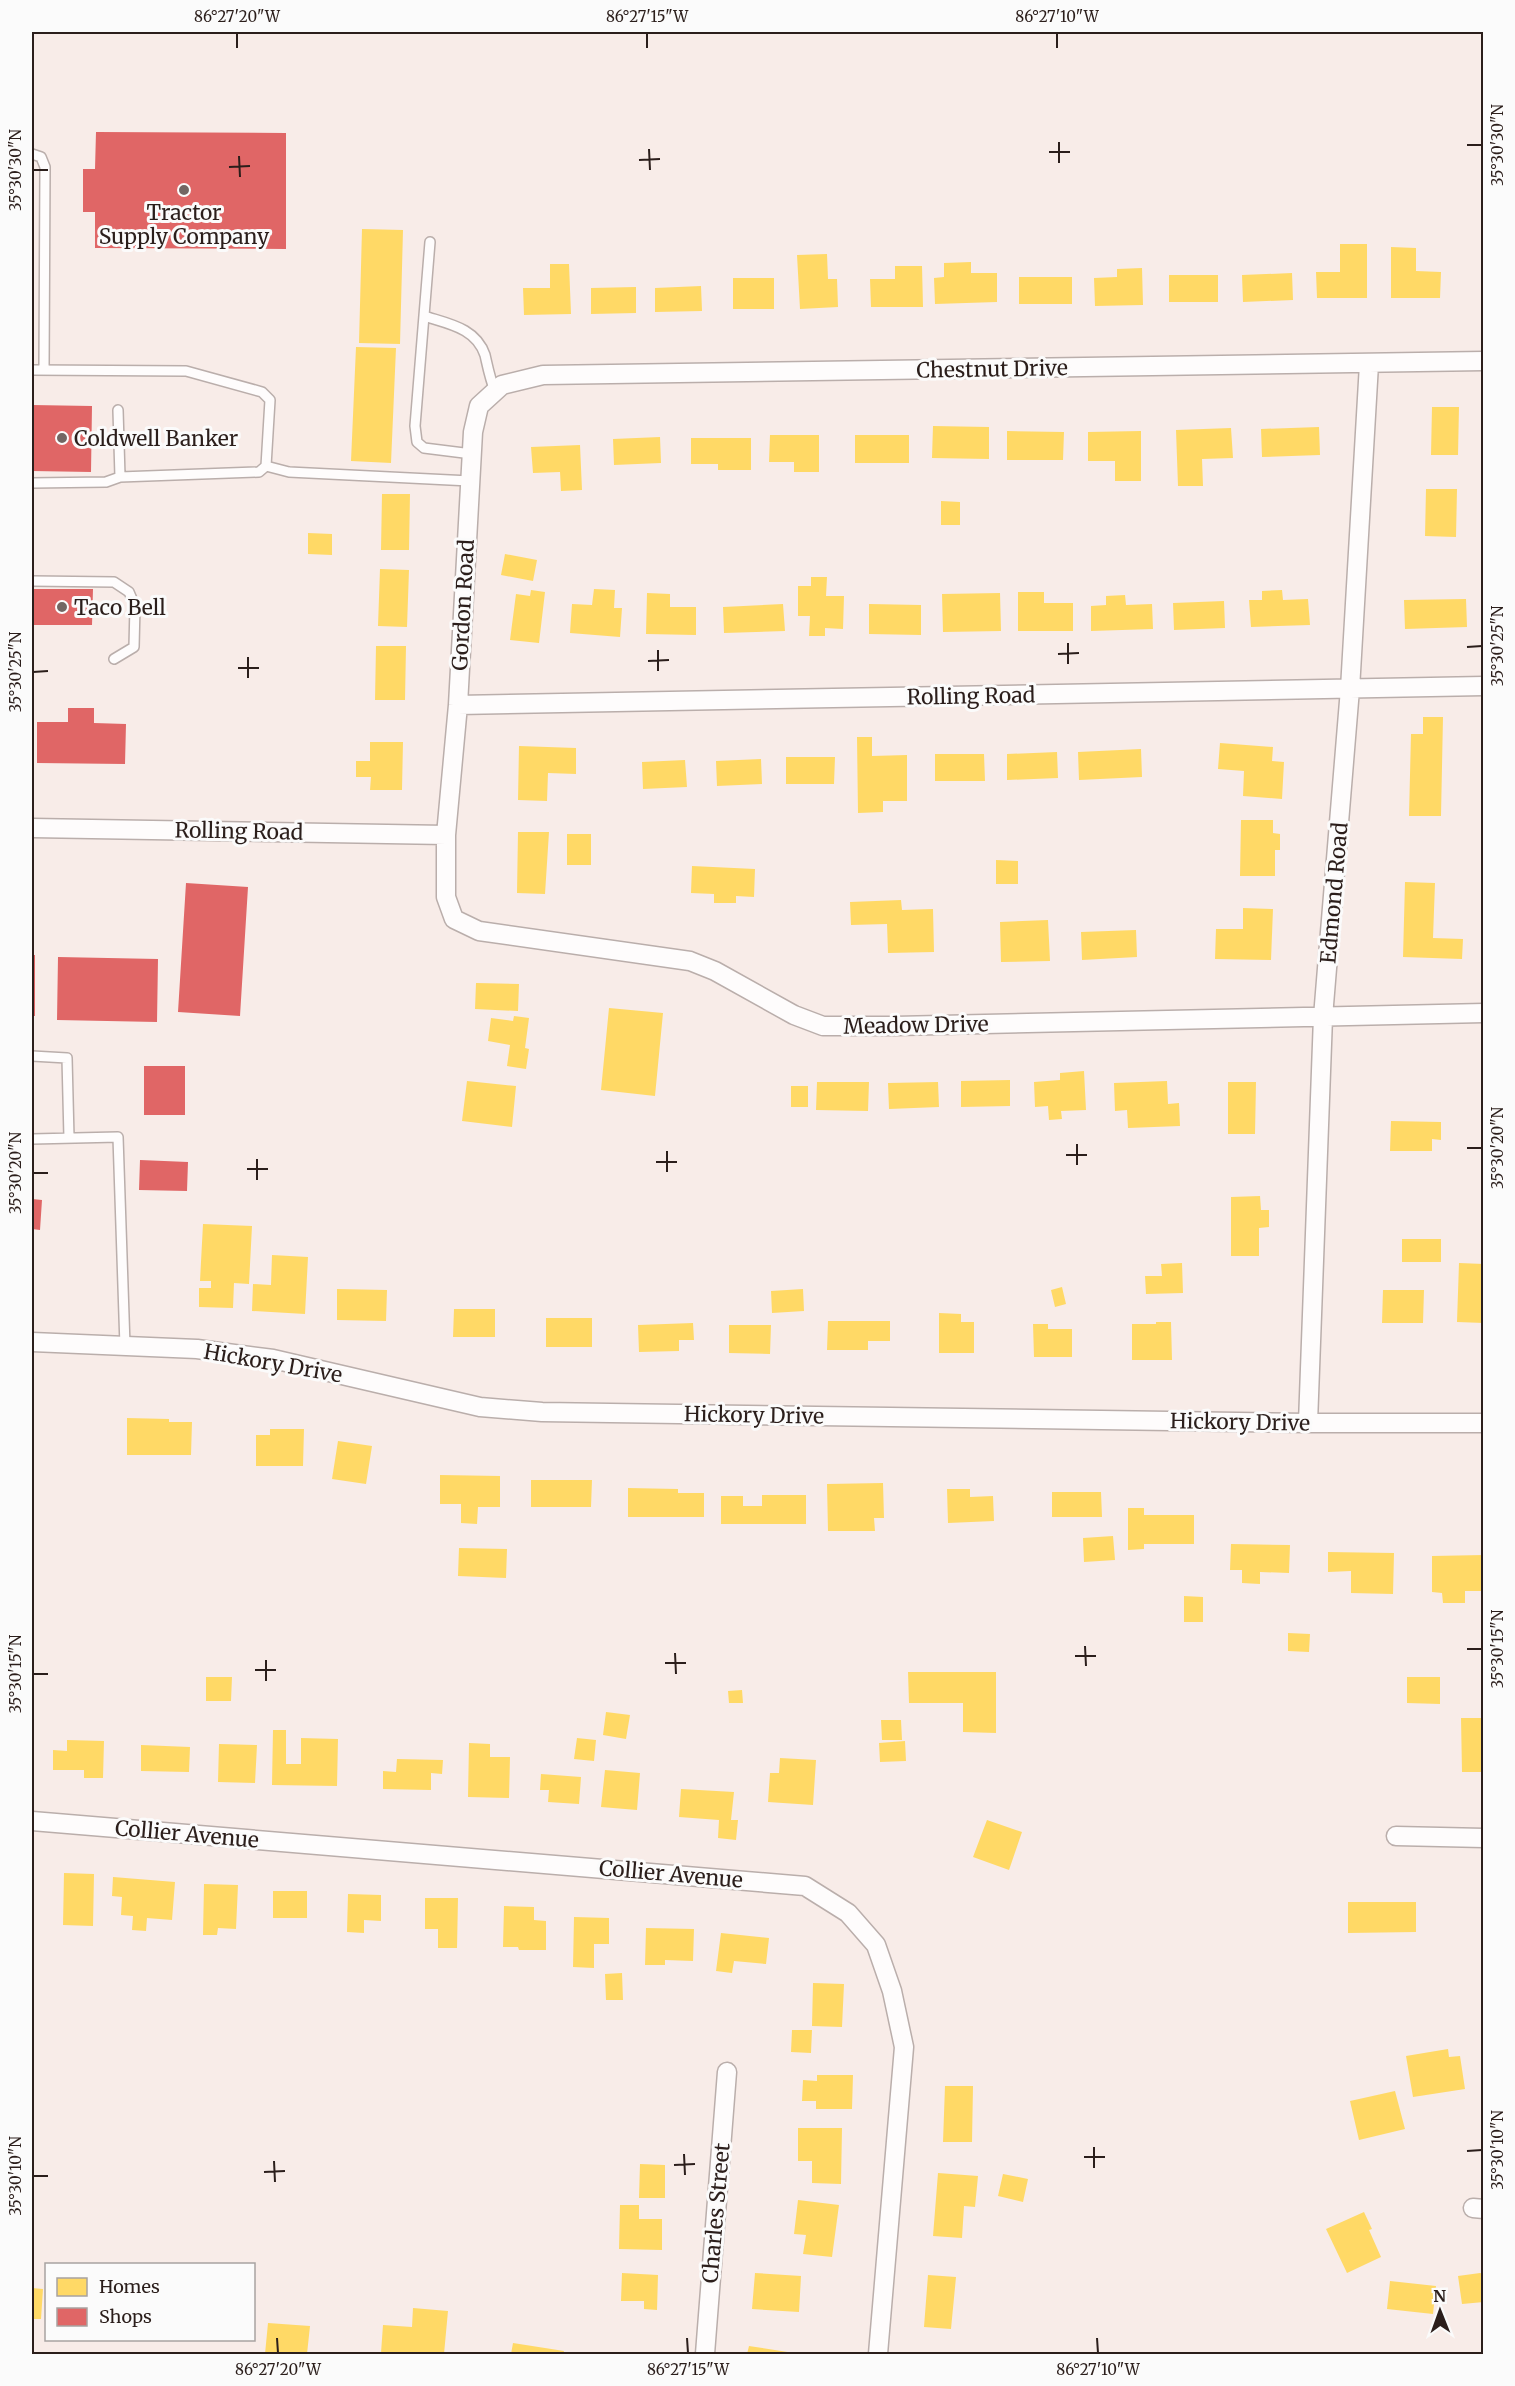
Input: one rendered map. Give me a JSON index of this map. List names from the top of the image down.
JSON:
{
  "streets": {
    "street": [
      "Chestnut Drive",
      "Gordon Road",
      "Rolling Road",
      "Edmond Road",
      "Meadow Drive",
      "Hickory Drive",
      "Collier Avenue",
      "Charles Street"
    ]
  },
  "crossings": [
    ["Chestnut Drive", "Gordon Road"],
    ["Chestnut Drive", "Edmond Road"],
    ["Gordon Road", "Rolling Road"],
    ["Gordon Road", "Meadow Drive"],
    ["Rolling Road", "Edmond Road"],
    ["Rolling Road", "Meadow Drive"],
    ["Edmond Road", "Meadow Drive"],
    ["Edmond Road", "Hickory Drive"]
  ],
  "places": ["Tractor Supply Company", "Coldwell Banker", "Taco Bell"],
  "legend": ["Homes", "Shops"],
  "north": "top",
  "coordinates": [
    "86°27'20\"W",
    "86°27'15\"W",
    "86°27'10\"W",
    "35°30'30\"N",
    "35°30'25\"N",
    "35°30'20\"N",
    "35°30'15\"N",
    "35°30'10\"N"
  ]
}
